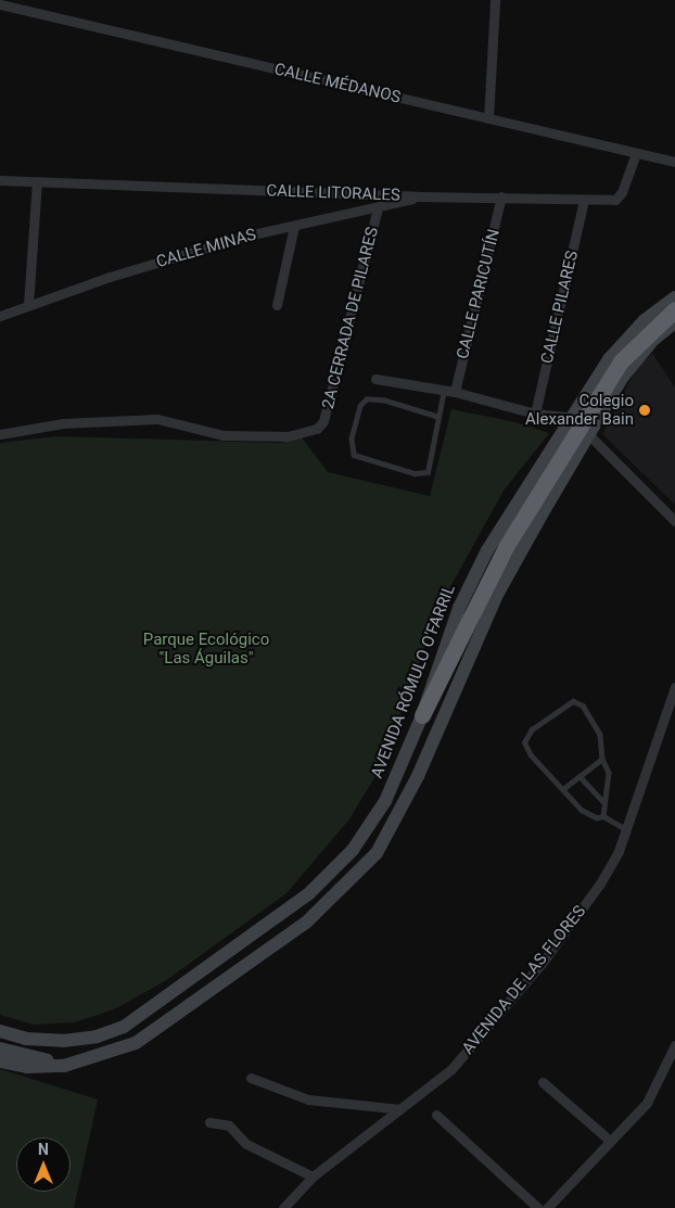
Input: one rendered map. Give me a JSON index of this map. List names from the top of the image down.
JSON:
{
  "streets": {
    "main road": ["AVENIDA RÓMULO O'FARRIL"],
    "street": [
      "CALLE MÉDANOS",
      "CALLE LITORALES",
      "CALLE MINAS",
      "CALLE PARICUTÍN",
      "CALLE PILARES",
      "2A CERRADA DE PILARES",
      "AVENIDA DE LAS FLORES"
    ]
  },
  "crossings": [
    ["CALLE MÉDANOS", "CALLE LITORALES"],
    ["CALLE LITORALES", "CALLE MINAS"],
    ["CALLE LITORALES", "CALLE PARICUTÍN"],
    ["CALLE LITORALES", "CALLE PILARES"],
    ["CALLE MINAS", "2A CERRADA DE PILARES"]
  ],
  "parks": ["Parque Ecológico \"Las Águilas\""],
  "places": ["Colegio Alexander Bain"],
  "north": "top"
}
